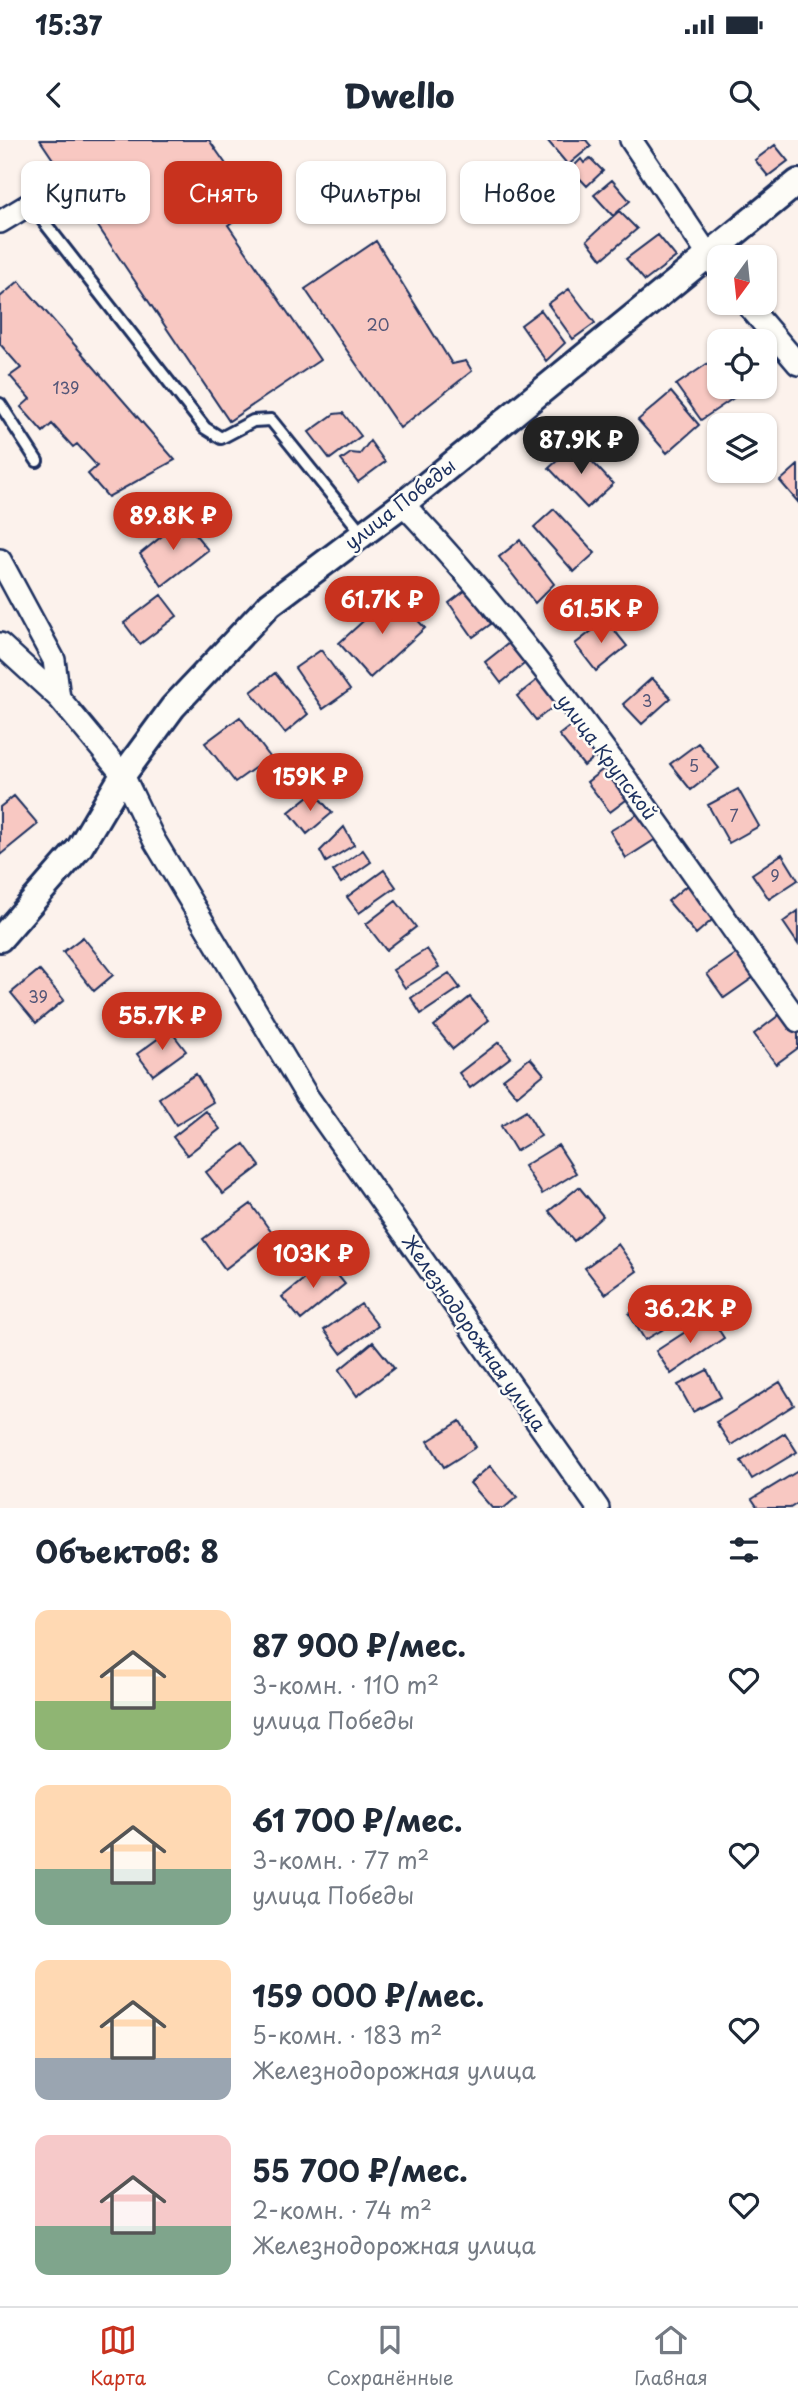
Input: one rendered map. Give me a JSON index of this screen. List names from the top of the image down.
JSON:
{
  "streets": {
    "street": ["улица Победы", "улица Крупской", "Железнодорожная улица"]
  },
  "crossings": [
    ["улица Победы", "улица Крупской"],
    ["улица Победы", "Железнодорожная улица"]
  ],
  "house_numbers": [
    "20",
    "139",
    "3",
    "5",
    "7",
    "9",
    "39"
  ],
  "north": "bottom",
  "page": {
    "status": "15:37",
    "header": "Dwello",
    "chip": [
      "Купить",
      "Снять",
      "Фильтры",
      "Новое"
    ],
    "price": [
      "87.9K ₽",
      "89.8K ₽",
      "61.7K ₽",
      "61.5K ₽",
      "159K ₽",
      "55.7K ₽",
      "103K ₽",
      "36.2K ₽"
    ],
    "heading": "Объектов: 8",
    "list": [
      {
        "name": "87 900 ₽/мес.",
        "note": "3-комн. · 110 m² · улица Победы"
      },
      {
        "name": "61 700 ₽/мес.",
        "note": "3-комн. · 77 m² · улица Победы"
      },
      {
        "name": "159 000 ₽/мес.",
        "note": "5-комн. · 183 m² · Железнодорожная улица"
      },
      {
        "name": "55 700 ₽/мес.",
        "note": "2-комн. · 74 m² · Железнодорожная улица"
      }
    ],
    "tabs": ["Карта", "Сохранённые", "Главная"]
  }
}
